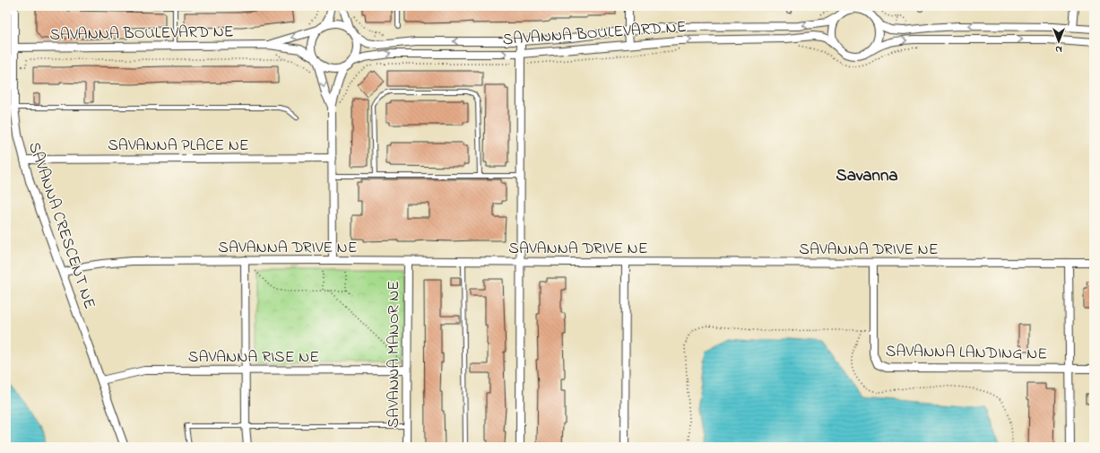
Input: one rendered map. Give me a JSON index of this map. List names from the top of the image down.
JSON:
{
  "streets": {
    "street": [
      "SAVANNA BOULEVARD NE",
      "SAVANNA PLACE NE",
      "SAVANNA CRESCENT NE",
      "SAVANNA DRIVE NE",
      "SAVANNA LANDING NE",
      "SAVANNA MANOR NE",
      "SAVANNA RISE NE"
    ]
  },
  "crossings": [
    ["SAVANNA BOULEVARD NE", "SAVANNA CRESCENT NE"],
    ["SAVANNA PLACE NE", "SAVANNA CRESCENT NE"],
    ["SAVANNA CRESCENT NE", "SAVANNA DRIVE NE"],
    ["SAVANNA CRESCENT NE", "SAVANNA RISE NE"],
    ["SAVANNA DRIVE NE", "SAVANNA LANDING NE"],
    ["SAVANNA DRIVE NE", "SAVANNA MANOR NE"],
    ["SAVANNA MANOR NE", "SAVANNA RISE NE"]
  ],
  "districts": ["Savanna"],
  "north": "bottom"
}
